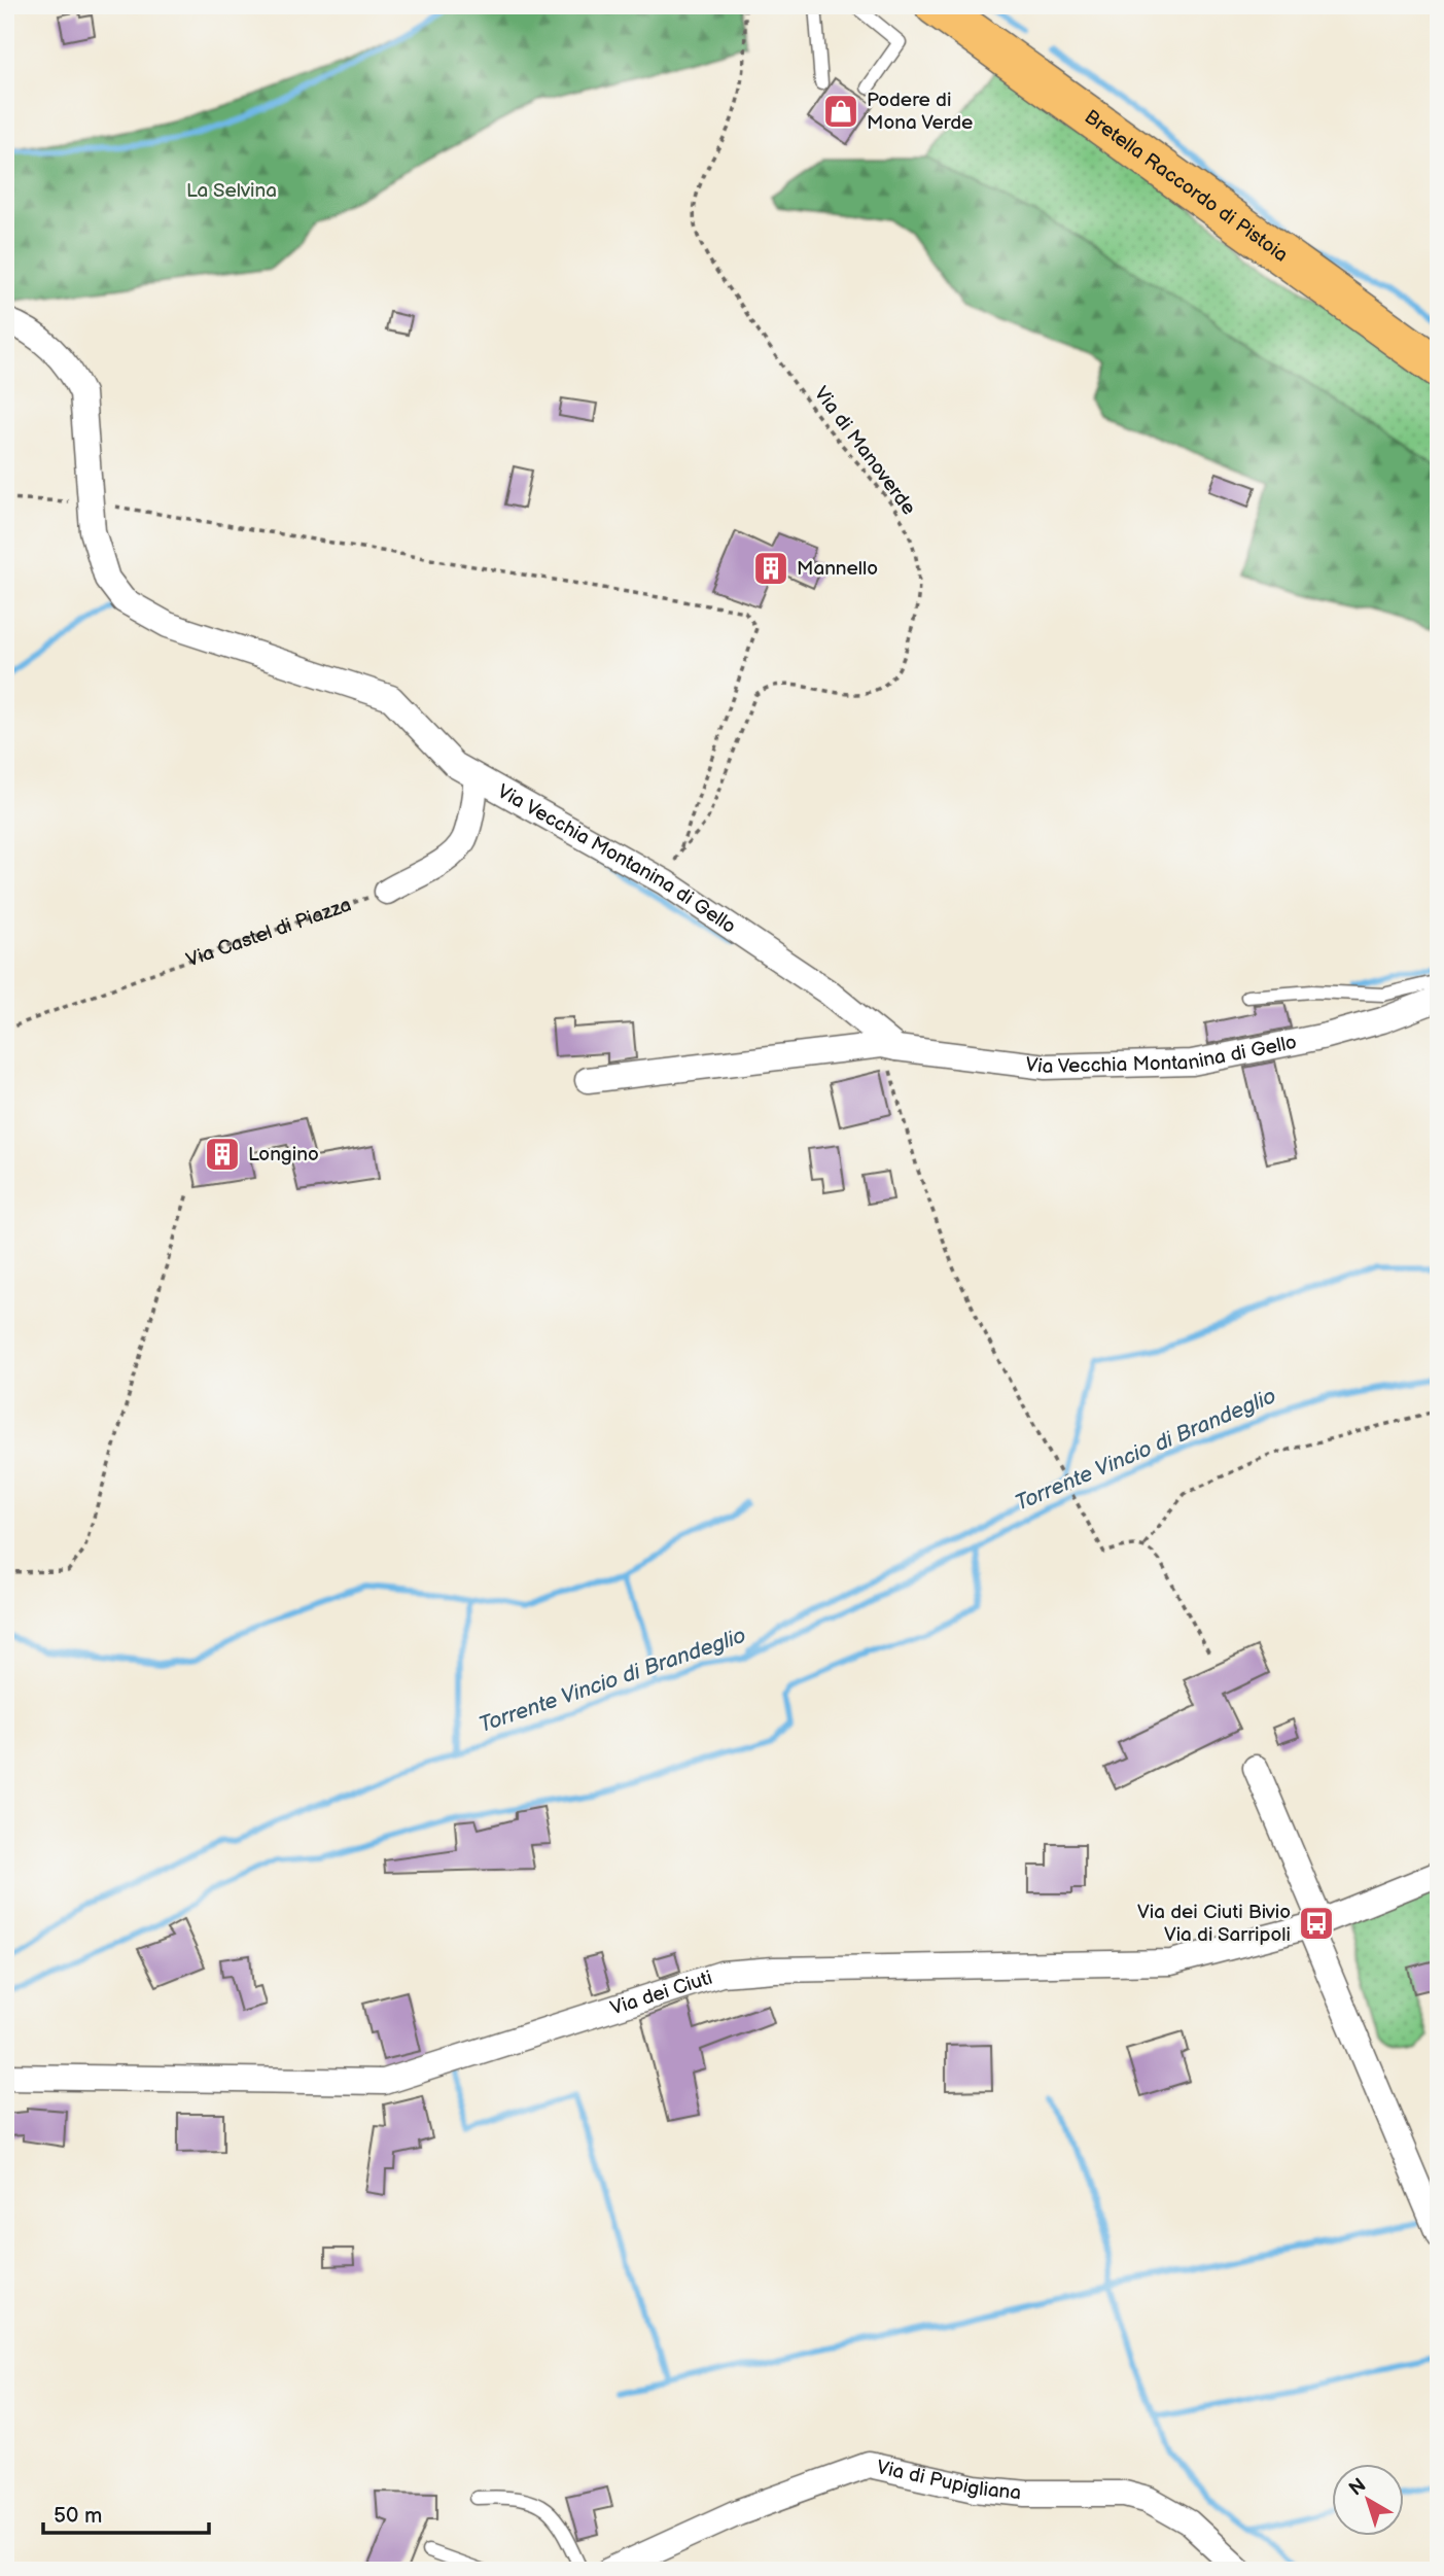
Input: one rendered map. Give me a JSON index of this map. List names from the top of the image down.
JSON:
{
  "streets": {
    "main road": ["Bretella Raccordo di Pistoia"],
    "street": ["Via Vecchia Montanina di Gello", "Via dei Ciuti", "Via di Pupigliana"],
    "path": ["Via di Manoverde", "Via Castel di Piazza"]
  },
  "crossings": [
    ["Via di Manoverde", "Via Vecchia Montanina di Gello"]
  ],
  "water": ["Torrente Vincio di Brandeglio"],
  "parks": ["La Selvina"],
  "places": {
    "shop": ["Podere di Mona Verde"],
    "building": ["Mannello", "Longino"],
    "bus stop": ["Via dei Ciuti Bivio Via di Sarripoli"]
  },
  "scale_bar": "50 m",
  "north": "top left"
}
